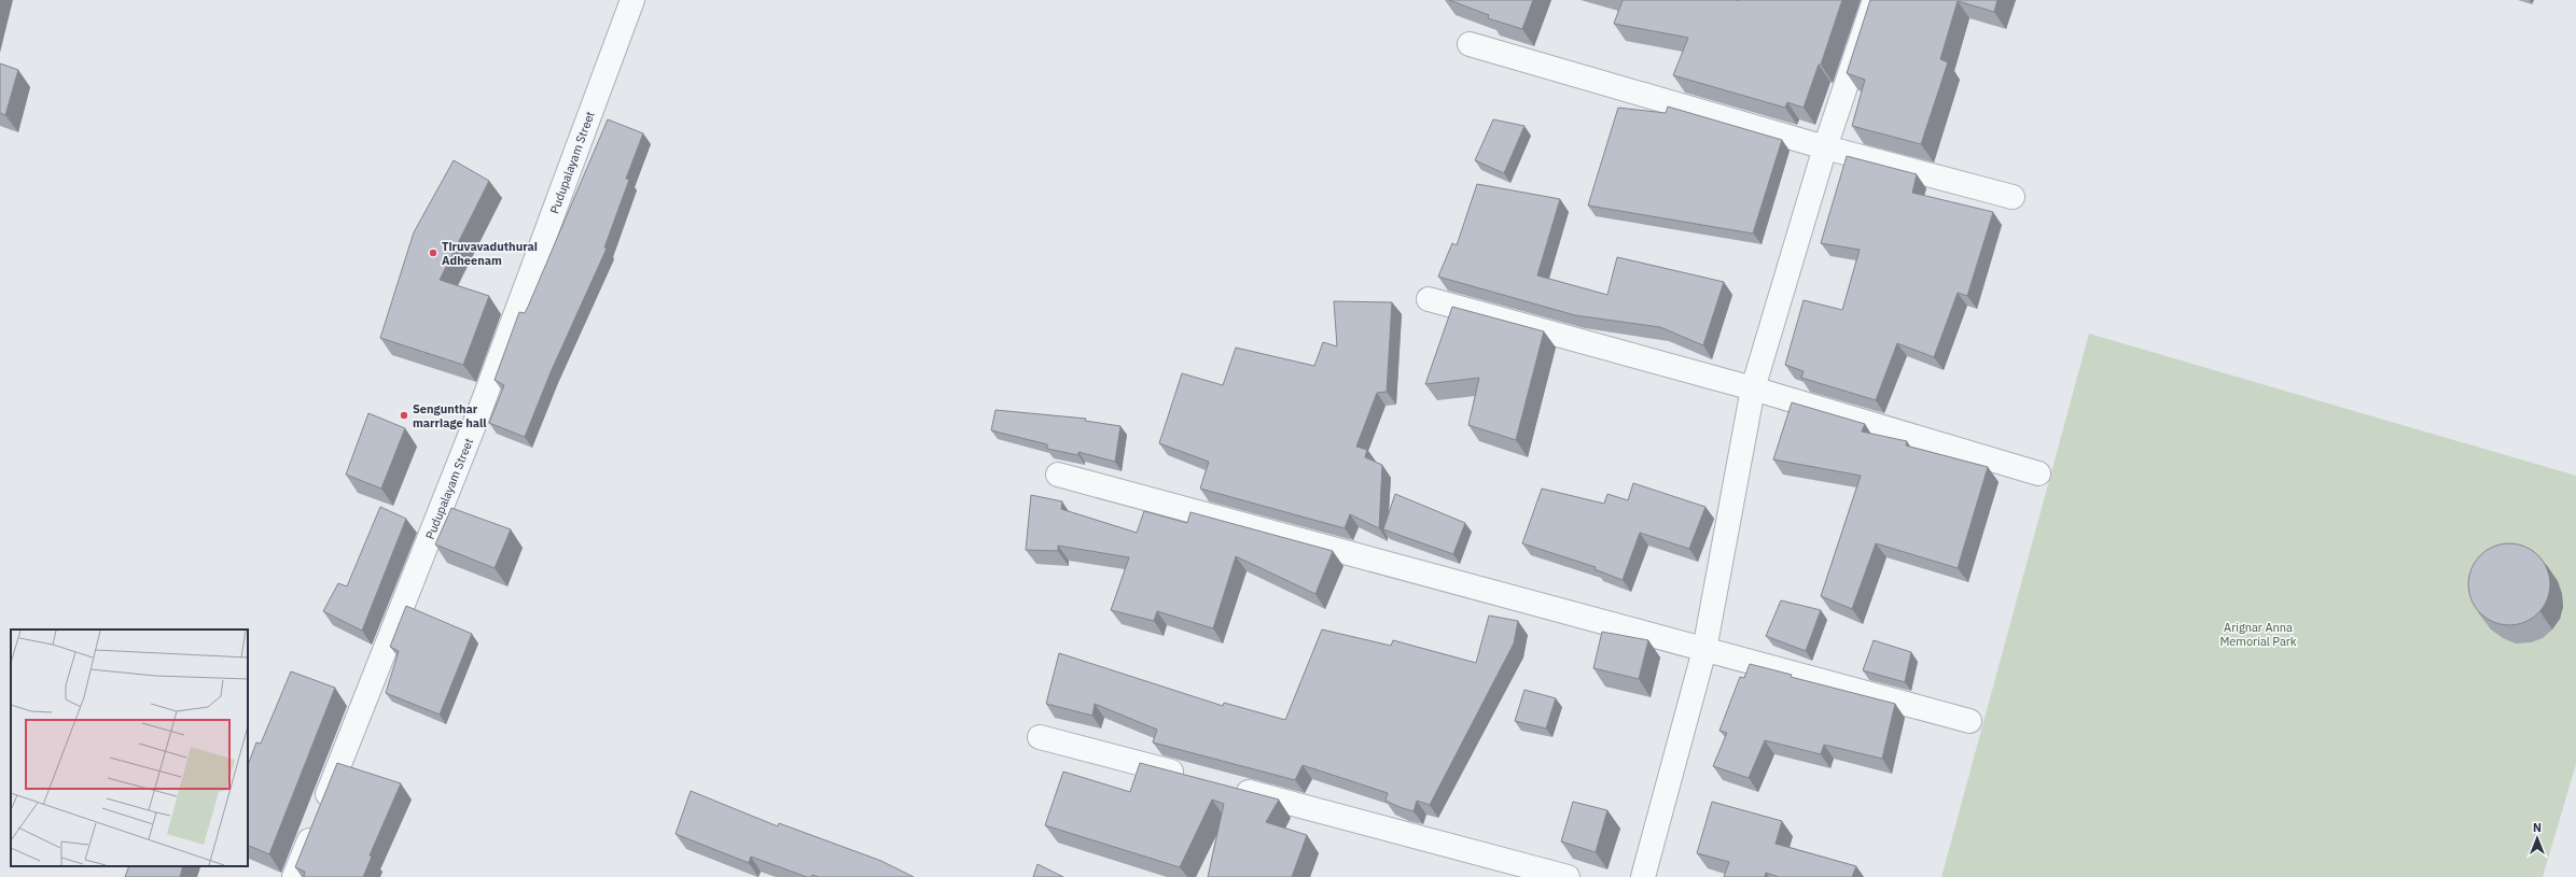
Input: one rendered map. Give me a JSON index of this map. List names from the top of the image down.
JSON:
{
  "streets": {
    "street": ["Pudupalayam Street"]
  },
  "parks": ["Arignar Anna Memorial Park"],
  "places": ["Tiruvavaduthurai Adheenam", "Sengunthar marriage hall"],
  "north": "top"
}
